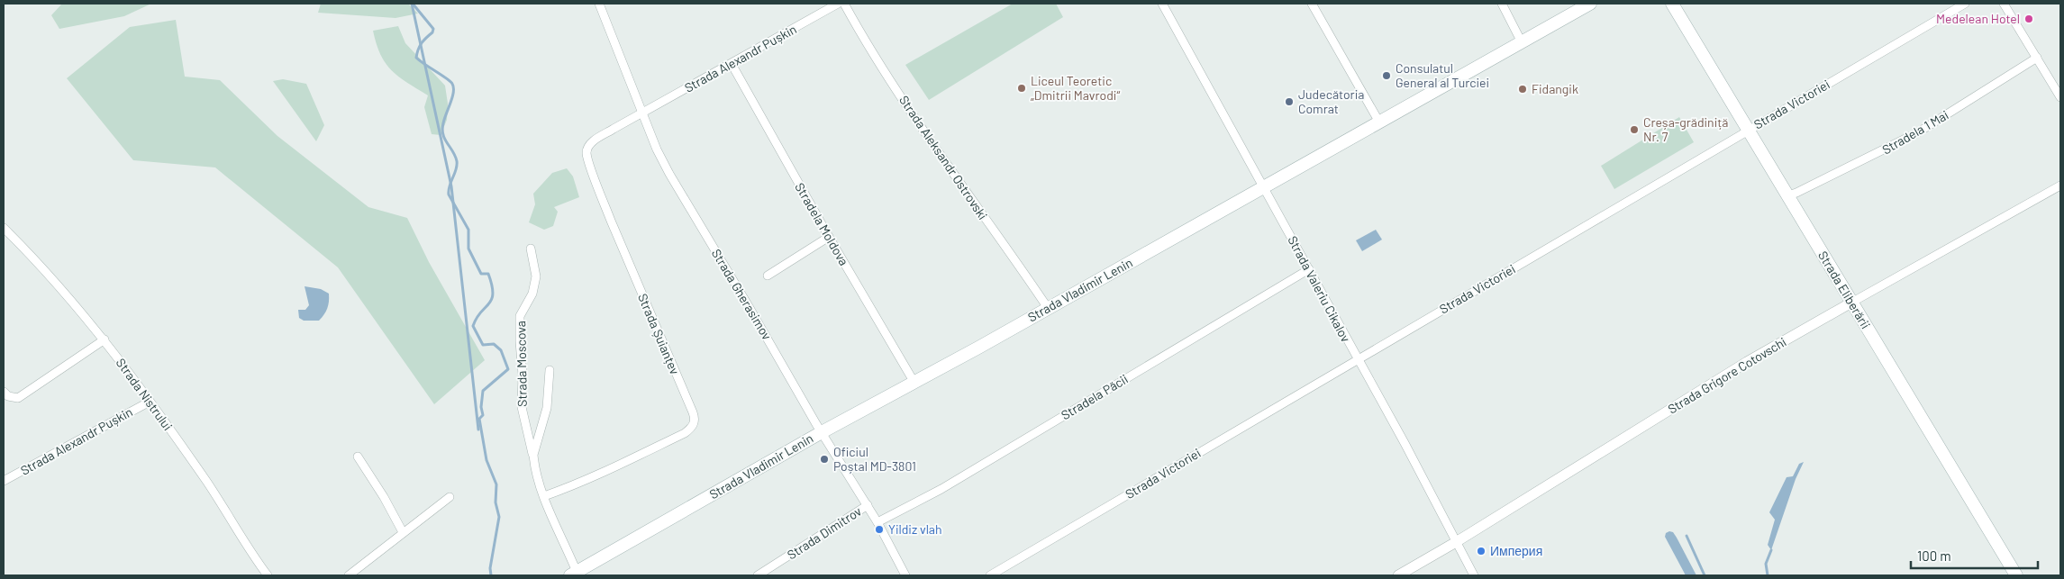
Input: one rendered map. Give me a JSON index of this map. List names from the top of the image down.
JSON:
{
  "streets": {
    "main road": ["Strada Vladimir Lenin", "Strada Eliberării"],
    "street": [
      "Strada Alexandr Pușkin",
      "Strada Victoriei",
      "Stradela 1 Mai",
      "Strada Aleksandr Ostrovski",
      "Stradela Moldova",
      "Strada Valeriu Cikalov",
      "Strada Gherasimov",
      "Strada Șuianțev",
      "Strada Moscova",
      "Strada Grigore Cotovschi",
      "Strada Nistrului",
      "Stradela Păcii",
      "Strada Dimitrov"
    ]
  },
  "crossings": [
    ["Strada Alexandr Pușkin", "Stradela Moldova"],
    ["Strada Alexandr Pușkin", "Strada Gherasimov"],
    ["Strada Alexandr Pușkin", "Strada Șuianțev"],
    ["Strada Alexandr Pușkin", "Strada Nistrului"],
    ["Strada Victoriei", "Strada Valeriu Cikalov"],
    ["Strada Victoriei", "Strada Eliberării"],
    ["Stradela 1 Mai", "Strada Eliberării"],
    ["Strada Aleksandr Ostrovski", "Strada Vladimir Lenin"],
    ["Stradela Moldova", "Strada Vladimir Lenin"],
    ["Strada Valeriu Cikalov", "Strada Vladimir Lenin"],
    ["Strada Valeriu Cikalov", "Strada Grigore Cotovschi"],
    ["Strada Valeriu Cikalov", "Stradela Păcii"],
    ["Strada Vladimir Lenin", "Strada Gherasimov"],
    ["Strada Vladimir Lenin", "Strada Moscova"],
    ["Strada Eliberării", "Strada Grigore Cotovschi"],
    ["Strada Gherasimov", "Strada Șuianțev"],
    ["Strada Gherasimov", "Stradela Păcii"],
    ["Strada Gherasimov", "Strada Dimitrov"],
    ["Strada Șuianțev", "Strada Moscova"]
  ],
  "places": [
    "Medelean Hotel",
    "Consulatul General al Turciei",
    "Liceul Teoretic „Dmitrii Mavrodi“",
    "Fidangik",
    "Judecătoria Comrat",
    "Creșa-grădiniță Nr. 7",
    "Oficiul Poștal MD-3801",
    "Yildiz vlah",
    "Империя"
  ],
  "scale_bar": "100 m"
}
